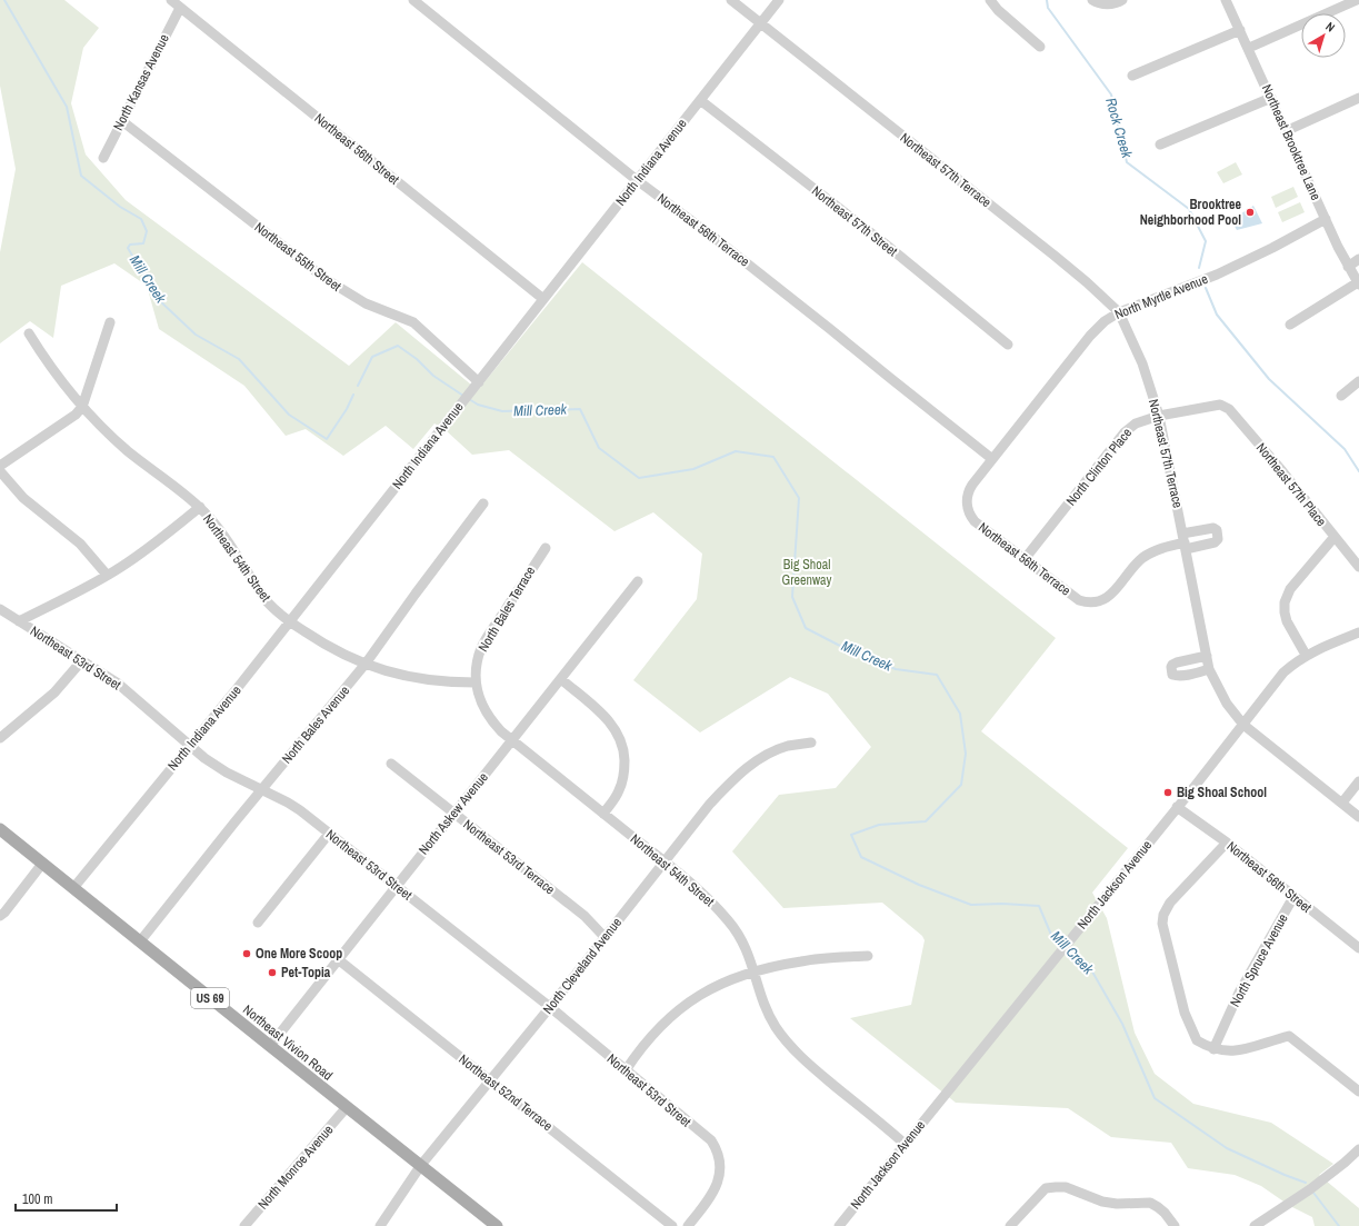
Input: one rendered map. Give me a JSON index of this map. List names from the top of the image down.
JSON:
{
  "streets": {
    "main road": ["US 69", "Northeast Vivion Road"],
    "street": [
      "North Kansas Avenue",
      "Northeast Brooktree Lane",
      "Northeast 56th Street",
      "North Indiana Avenue",
      "Northeast 57th Terrace",
      "Northeast 57th Street",
      "Northeast 56th Terrace",
      "Northeast 55th Street",
      "North Myrtle Avenue",
      "North Clinton Place",
      "Northeast 57th Place",
      "Northeast 54th Street",
      "North Bales Terrace",
      "Northeast 53rd Street",
      "North Bales Avenue",
      "North Askew Avenue",
      "Northeast 53rd Terrace",
      "North Jackson Avenue",
      "North Spruce Avenue",
      "North Cleveland Avenue",
      "Northeast 52nd Terrace",
      "North Monroe Avenue"
    ]
  },
  "crossings": [
    ["North Kansas Avenue", "Northeast 56th Street"],
    ["North Kansas Avenue", "Northeast 55th Street"],
    ["Northeast Brooktree Lane", "North Myrtle Avenue"],
    ["Northeast 56th Street", "North Indiana Avenue"],
    ["Northeast 56th Street", "North Jackson Avenue"],
    ["Northeast 56th Street", "North Spruce Avenue"],
    ["North Indiana Avenue", "Northeast 57th Terrace"],
    ["North Indiana Avenue", "Northeast 57th Street"],
    ["North Indiana Avenue", "Northeast 56th Terrace"],
    ["North Indiana Avenue", "Northeast 55th Street"],
    ["North Indiana Avenue", "Northeast 54th Street"],
    ["North Indiana Avenue", "Northeast 53rd Street"],
    ["North Indiana Avenue", "Northeast Vivion Road"],
    ["Northeast 57th Terrace", "Northeast 56th Terrace"],
    ["Northeast 57th Terrace", "North Myrtle Avenue"],
    ["Northeast 57th Terrace", "North Clinton Place"],
    ["Northeast 57th Terrace", "North Jackson Avenue"],
    ["Northeast 56th Terrace", "North Myrtle Avenue"],
    ["Northeast 56th Terrace", "North Clinton Place"],
    ["North Clinton Place", "Northeast 57th Place"],
    ["Northeast 54th Street", "North Bales Terrace"],
    ["Northeast 54th Street", "North Bales Avenue"],
    ["Northeast 54th Street", "North Askew Avenue"],
    ["Northeast 54th Street", "North Jackson Avenue"],
    ["Northeast 54th Street", "North Cleveland Avenue"],
    ["North Bales Terrace", "North Askew Avenue"],
    ["Northeast 53rd Street", "North Bales Avenue"],
    ["Northeast 53rd Street", "North Askew Avenue"],
    ["Northeast 53rd Street", "North Cleveland Avenue"],
    ["North Bales Avenue", "Northeast Vivion Road"],
    ["North Askew Avenue", "Northeast 53rd Terrace"],
    ["North Askew Avenue", "Northeast Vivion Road"],
    ["North Askew Avenue", "Northeast 52nd Terrace"],
    ["Northeast 53rd Terrace", "North Cleveland Avenue"],
    ["North Cleveland Avenue", "Northeast Vivion Road"],
    ["North Cleveland Avenue", "Northeast 52nd Terrace"],
    ["Northeast Vivion Road", "North Monroe Avenue"]
  ],
  "water": ["Rock Creek", "Mill Creek"],
  "parks": ["Big Shoal Greenway"],
  "places": [
    "Brooktree Neighborhood Pool",
    "Big Shoal School",
    "One More Scoop",
    "Pet-Topia"
  ],
  "scale_bar": "100 m",
  "north": "top right"
}
